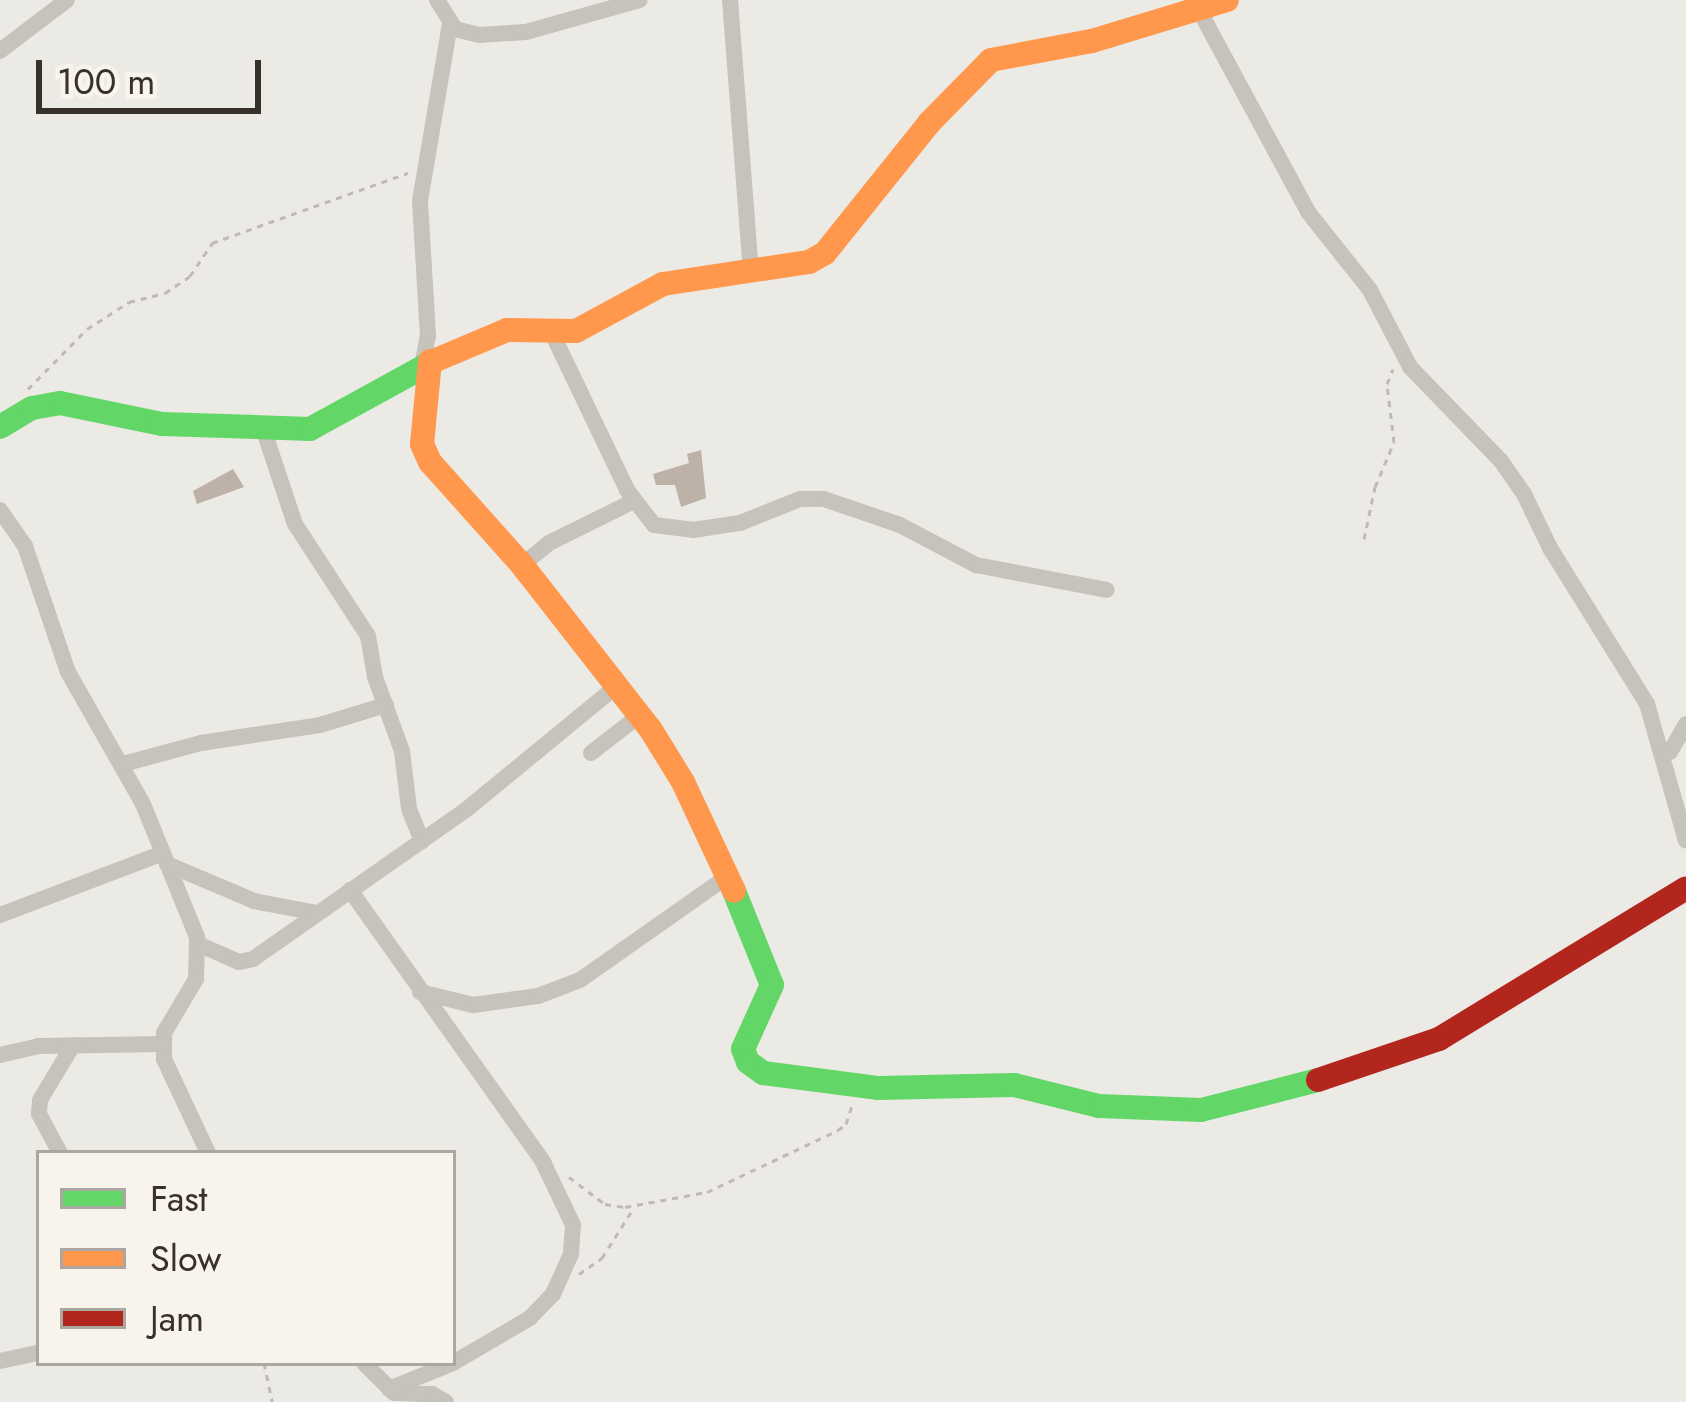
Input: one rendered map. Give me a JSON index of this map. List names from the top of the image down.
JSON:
{
  "legend": ["Fast", "Slow", "Jam"],
  "scale_bar": "100 m"
}
